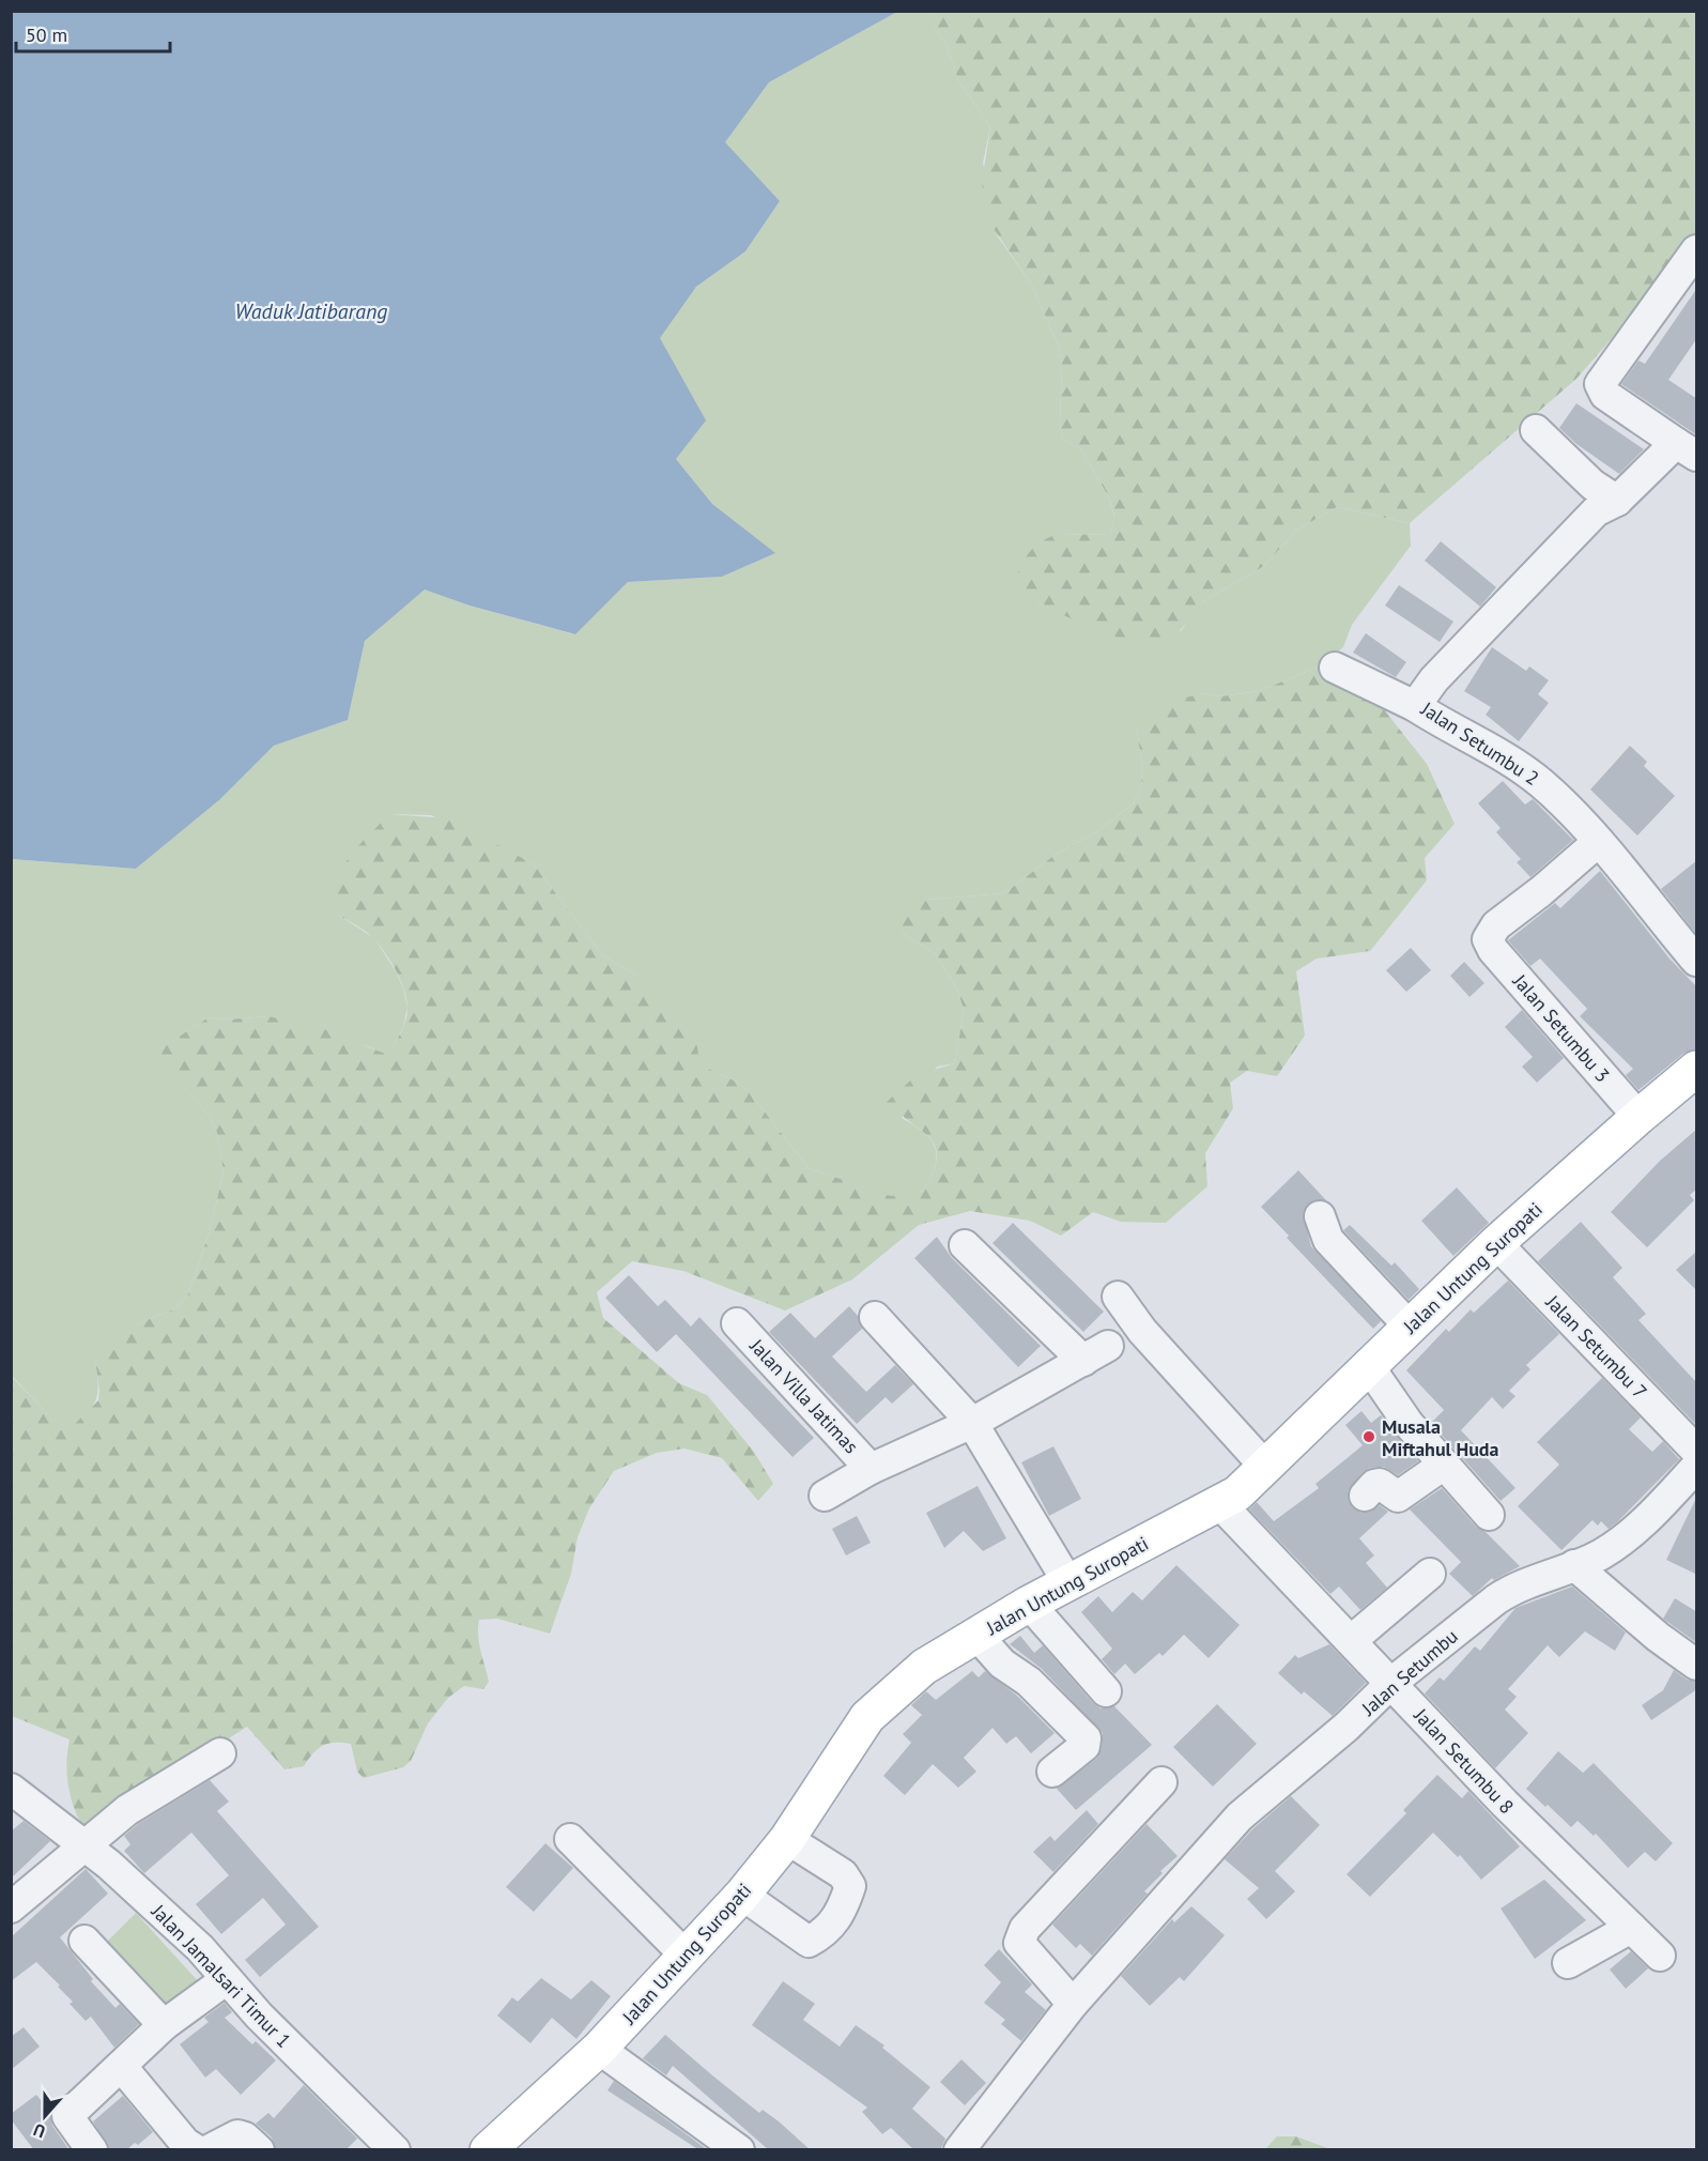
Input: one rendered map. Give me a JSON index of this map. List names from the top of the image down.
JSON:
{
  "streets": {
    "main road": ["Jalan Untung Suropati"],
    "street": [
      "Jalan Setumbu 2",
      "Jalan Setumbu 3",
      "Jalan Setumbu 7",
      "Jalan Villa Jatimas",
      "Jalan Setumbu",
      "Jalan Setumbu 8",
      "Jalan Jamalsari Timur 1"
    ]
  },
  "crossings": [
    ["Jalan Setumbu 2", "Jalan Setumbu 3"],
    ["Jalan Setumbu 3", "Jalan Untung Suropati"],
    ["Jalan Untung Suropati", "Jalan Setumbu 7"],
    ["Jalan Untung Suropati", "Jalan Setumbu 8"],
    ["Jalan Setumbu", "Jalan Setumbu 8"]
  ],
  "water": ["Waduk Jatibarang"],
  "places": ["Musala Miftahul Huda"],
  "scale_bar": "50 m",
  "north": "bottom"
}
